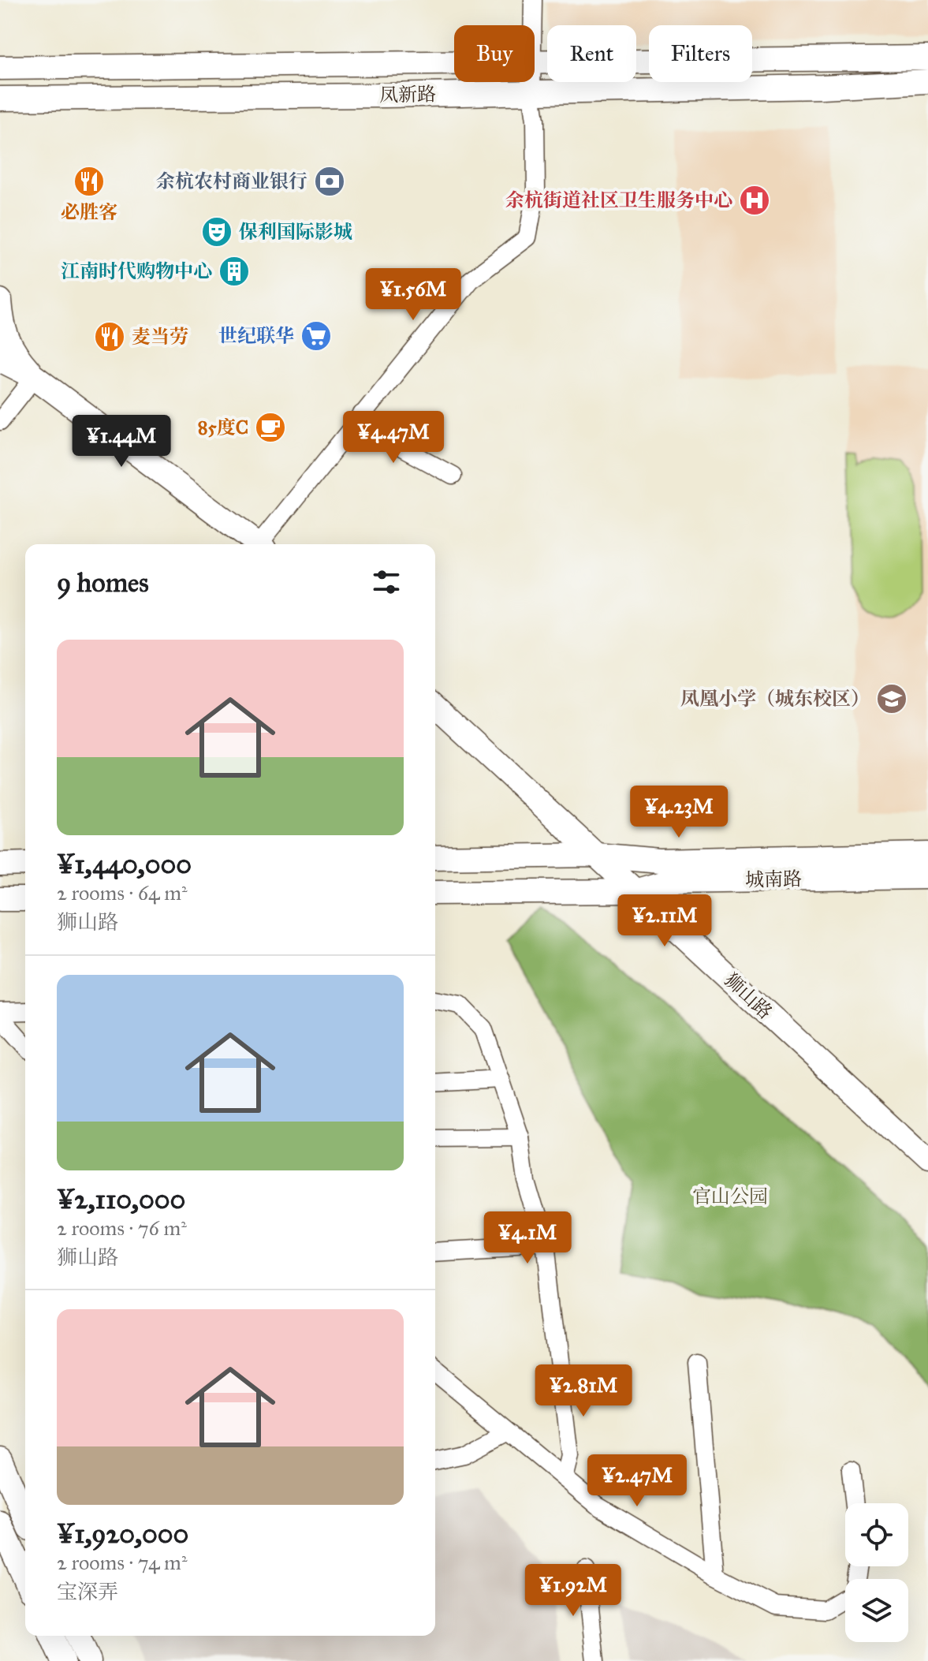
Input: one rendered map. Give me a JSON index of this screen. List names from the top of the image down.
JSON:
{
  "streets": {
    "main road": ["凤新路", "城南路", "狮山路"]
  },
  "crossings": [
    ["城南路", "狮山路"]
  ],
  "parks": ["官山公园"],
  "places": {
    "restaurant": ["必胜客", "麦当劳"],
    "bank": ["余杭农村商业银行"],
    "hospital": ["余杭街道社区卫生服务中心"],
    "theatre": ["保利国际影城"],
    "building": ["江南时代购物中心"],
    "supermarket": ["世纪联华"],
    "cafe": ["85度C"],
    "school or university": ["凤凰小学（城东校区）"]
  },
  "page": {
    "chip": ["Buy", "Rent", "Filters"],
    "price": [
      "¥1.56M",
      "¥4.47M",
      "¥1.44M",
      "¥4.23M",
      "¥2.11M",
      "¥4.1M",
      "¥2.81M",
      "¥2.47M",
      "¥1.92M"
    ],
    "heading": "9 homes",
    "list": [
      {
        "name": "¥1,440,000",
        "note": "2 rooms · 64 m² · 狮山路"
      },
      {
        "name": "¥2,110,000",
        "note": "2 rooms · 76 m² · 狮山路"
      },
      {
        "name": "¥1,920,000",
        "note": "2 rooms · 74 m² · 宝深弄"
      }
    ]
  }
}
